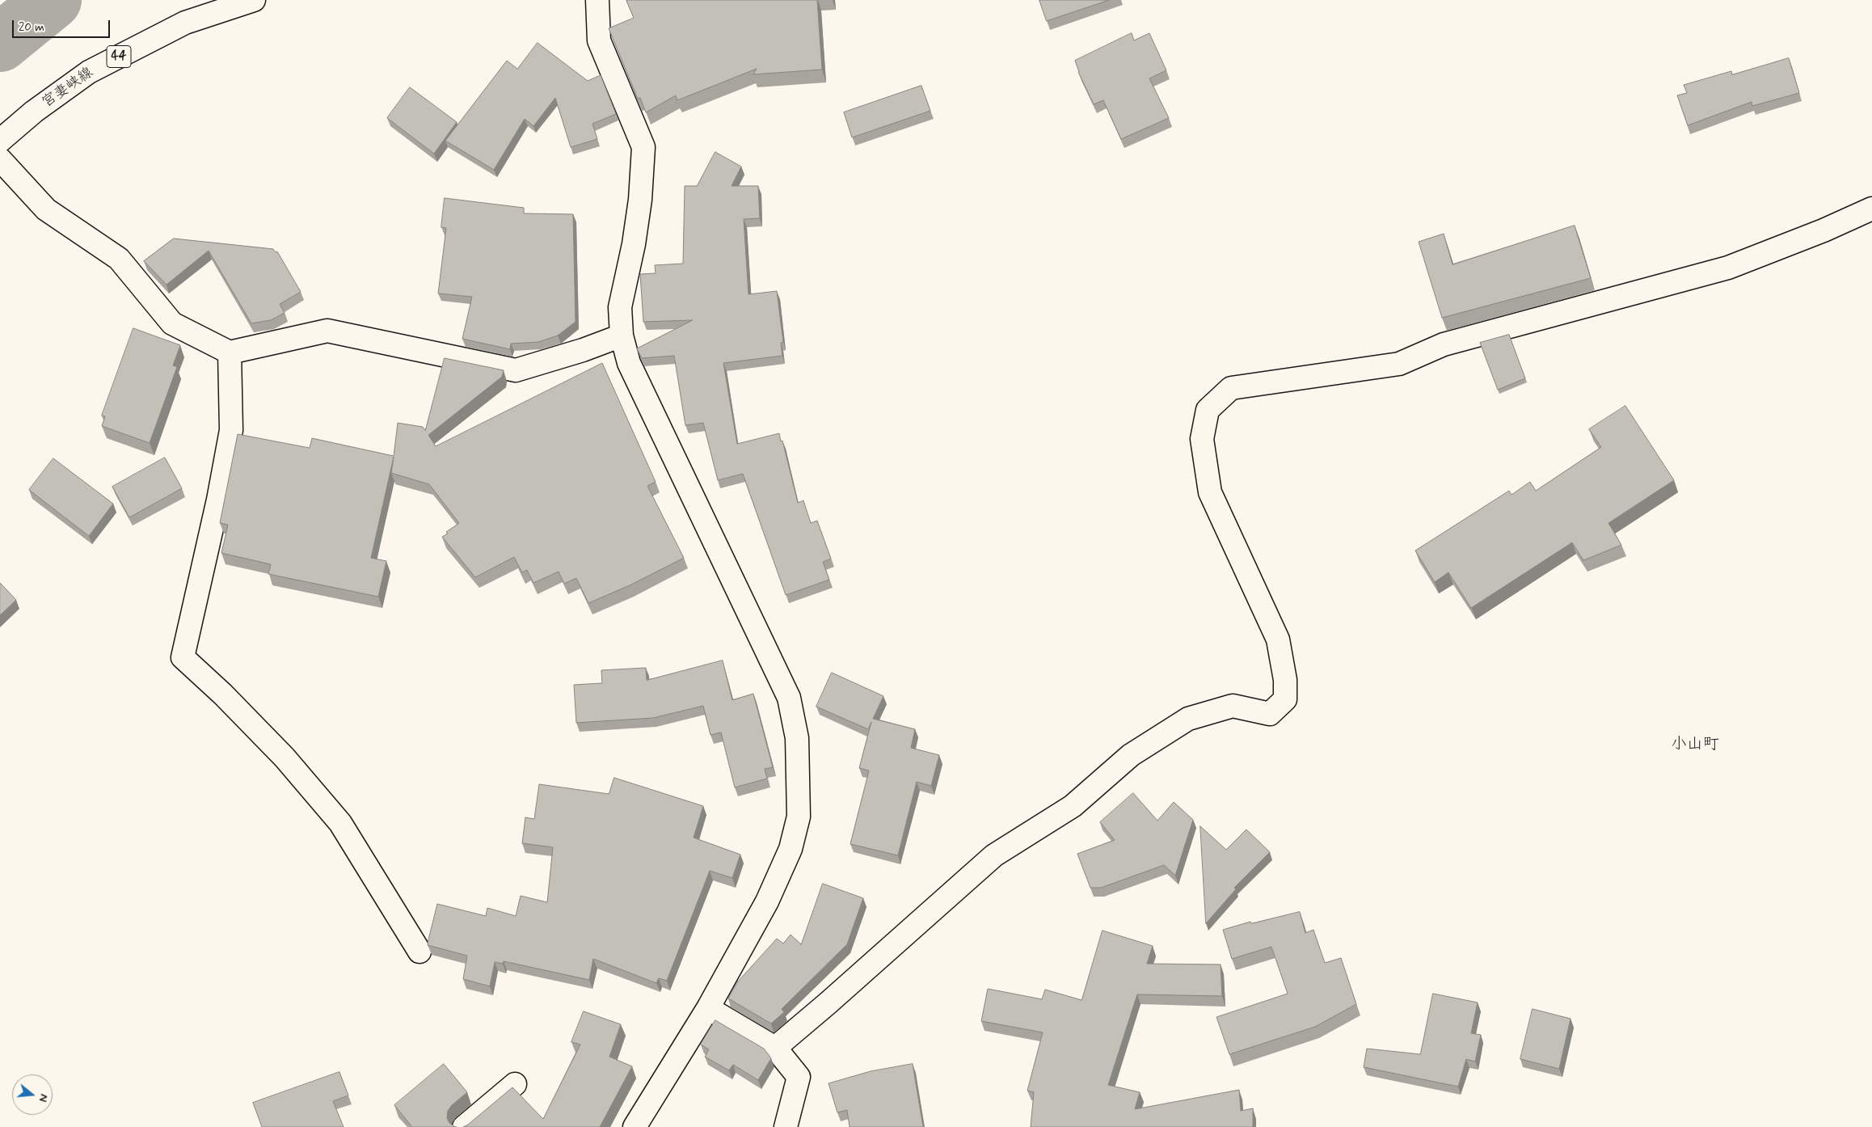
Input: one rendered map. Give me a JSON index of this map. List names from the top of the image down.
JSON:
{
  "streets": {
    "street": ["44", "宮妻峡線"]
  },
  "districts": ["小山町"],
  "scale_bar": "20 m",
  "north": "right"
}
